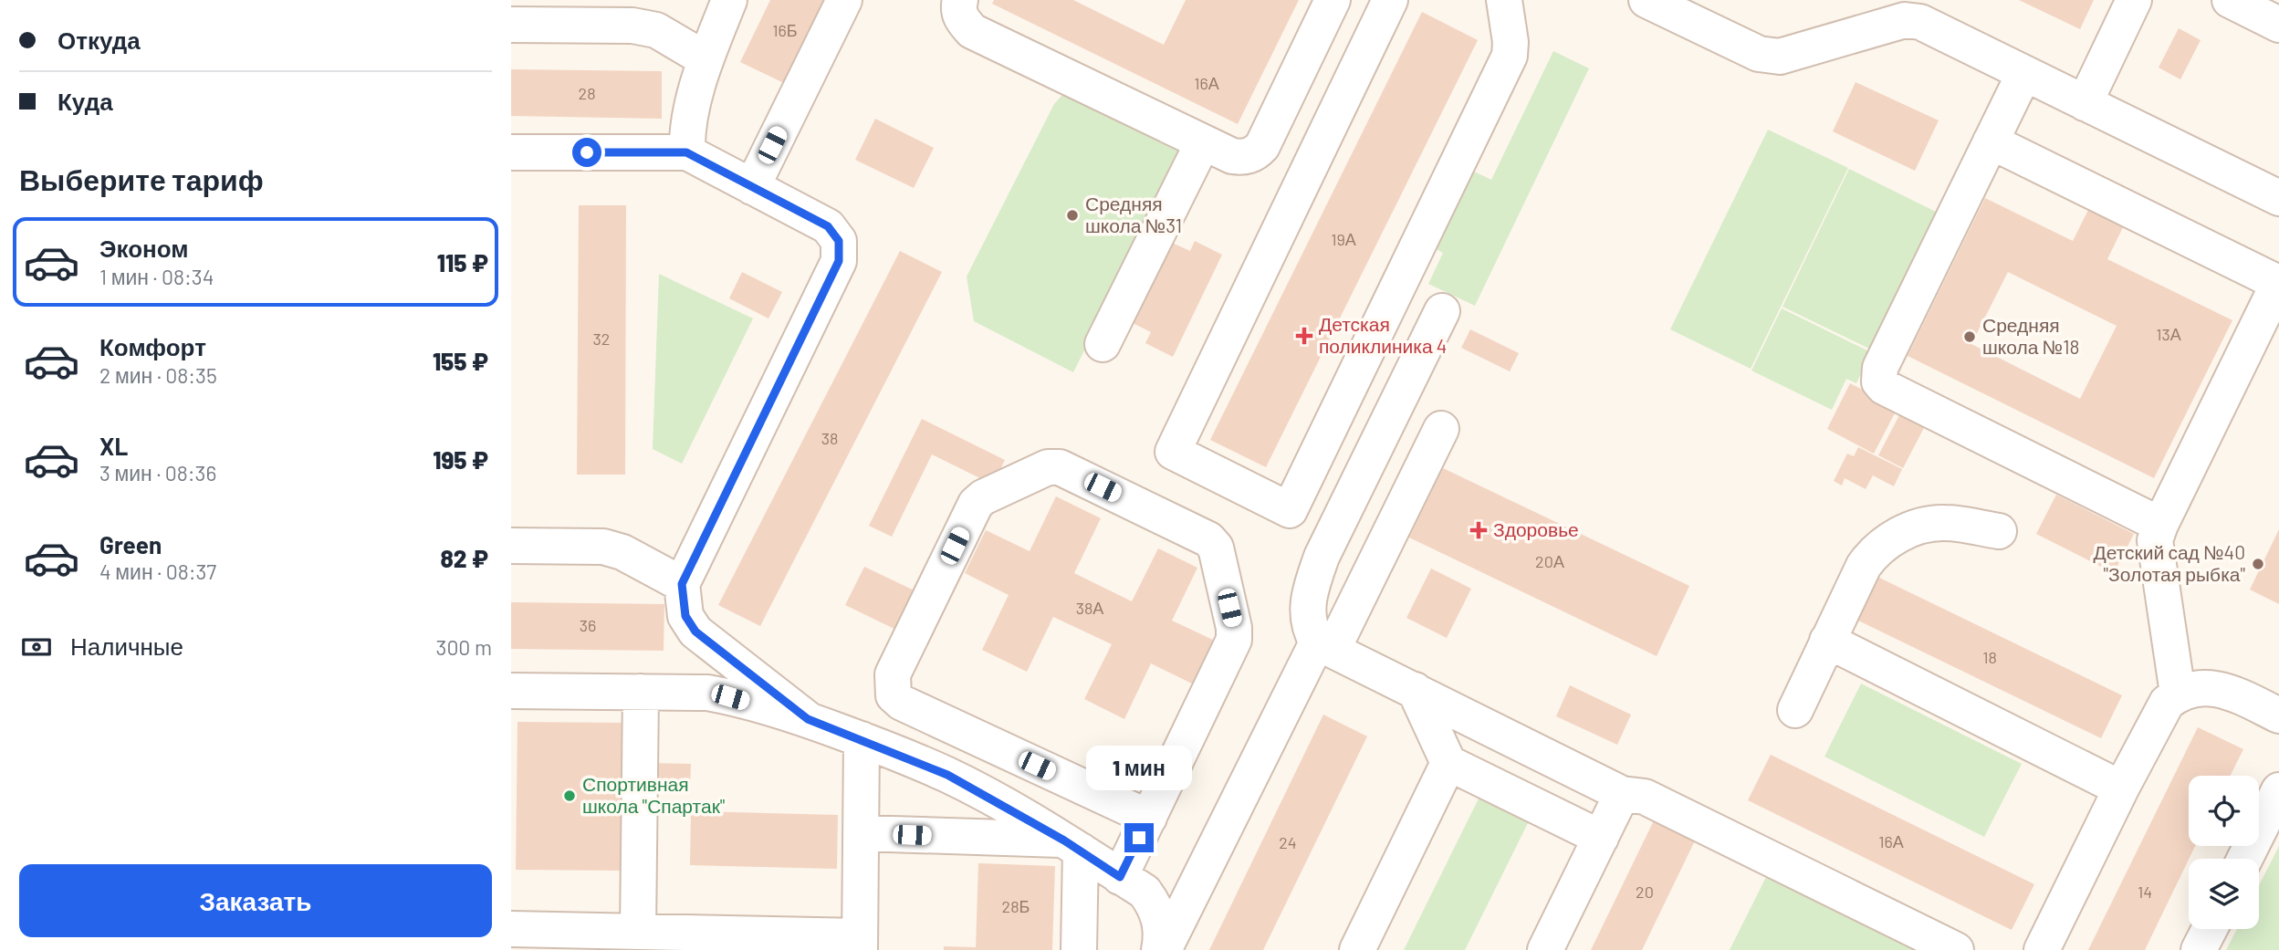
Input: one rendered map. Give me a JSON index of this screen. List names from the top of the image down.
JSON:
{
  "places": {
    "other": [
      "Средняя школа №31",
      "Средняя школа №18",
      "Детский сад №40 \"Золотая рыбка\"",
      "Спортивная школа \"Спартак\""
    ],
    "health": ["Детская поликлиника 4", "Здоровье"]
  },
  "house_numbers": [
    "16Б",
    "16А",
    "28",
    "19А",
    "13А",
    "32",
    "38",
    "20А",
    "38А",
    "36",
    "18",
    "16А",
    "24",
    "20",
    "14",
    "28Б"
  ],
  "page": {
    "banner": ["Откуда", "Куда"],
    "heading": "Выберите тариф",
    "list": [
      {
        "name": "Эконом",
        "note": "1 мин · 08:34",
        "value": "115 ₽"
      },
      {
        "name": "Комфорт",
        "note": "2 мин · 08:35",
        "value": "155 ₽"
      },
      {
        "name": "XL",
        "note": "3 мин · 08:36",
        "value": "195 ₽"
      },
      {
        "name": "Green",
        "note": "4 мин · 08:37",
        "value": "82 ₽"
      }
    ],
    "pay": ["Наличные", "300 m"],
    "bubble": "1 мин",
    "buttons": "Заказать"
  }
}
